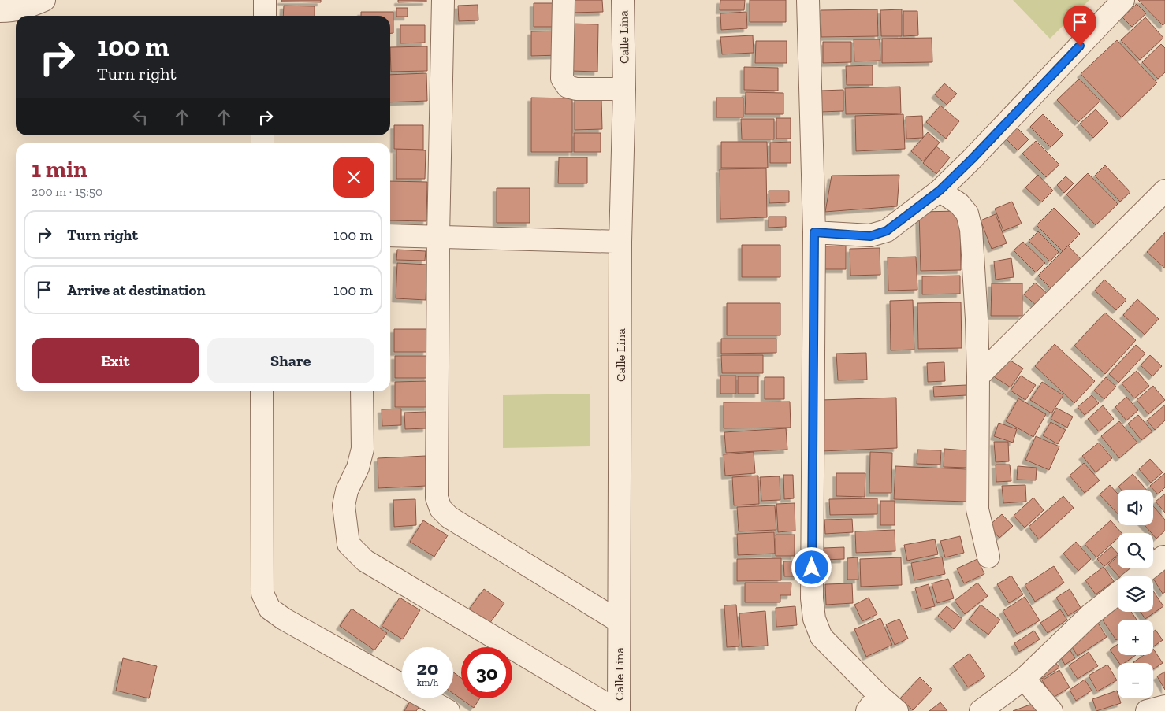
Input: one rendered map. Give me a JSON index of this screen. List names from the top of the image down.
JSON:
{
  "streets": {
    "street": ["Calle Lina"]
  },
  "page": {
    "turn": ["100 m", "Turn right"],
    "heading": ["1 min", "200 m · 15:50"],
    "list": [
      {
        "name": "Turn right",
        "value": "100 m"
      },
      {
        "name": "Arrive at destination",
        "value": "100 m"
      }
    ],
    "buttons": ["Exit", "Share"],
    "map_buttons": ["+", "−"],
    "speed": "20 km/h",
    "limit": "30"
  }
}
